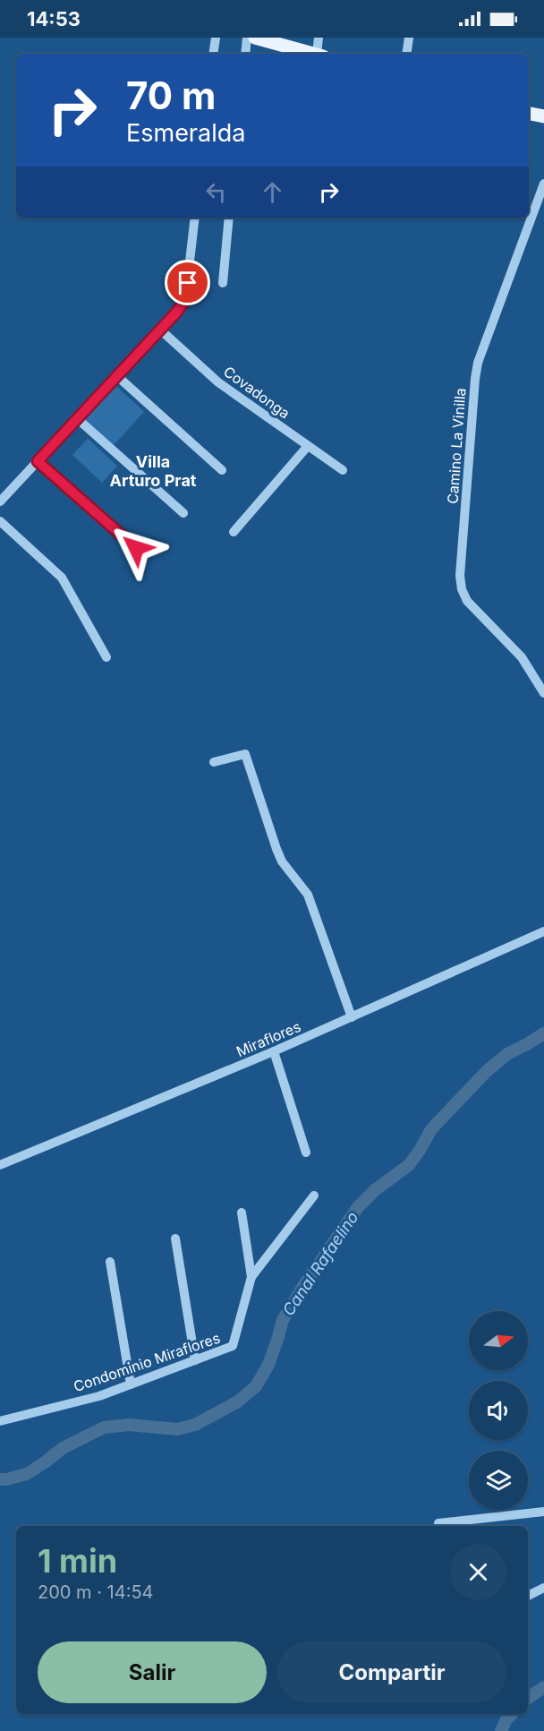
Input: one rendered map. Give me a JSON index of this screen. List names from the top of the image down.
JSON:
{
  "streets": {
    "street": [
      "Covadonga",
      "Camino La Vinilla",
      "Miraflores",
      "Condominio Miraflores"
    ]
  },
  "districts": ["Villa Arturo Prat"],
  "water": ["Canal Rafaelino"],
  "north": "right",
  "page": {
    "status": "14:53",
    "turn": ["70 m", "Esmeralda"],
    "heading": ["1 min", "200 m · 14:54"],
    "buttons": ["Salir", "Compartir"]
  }
}
